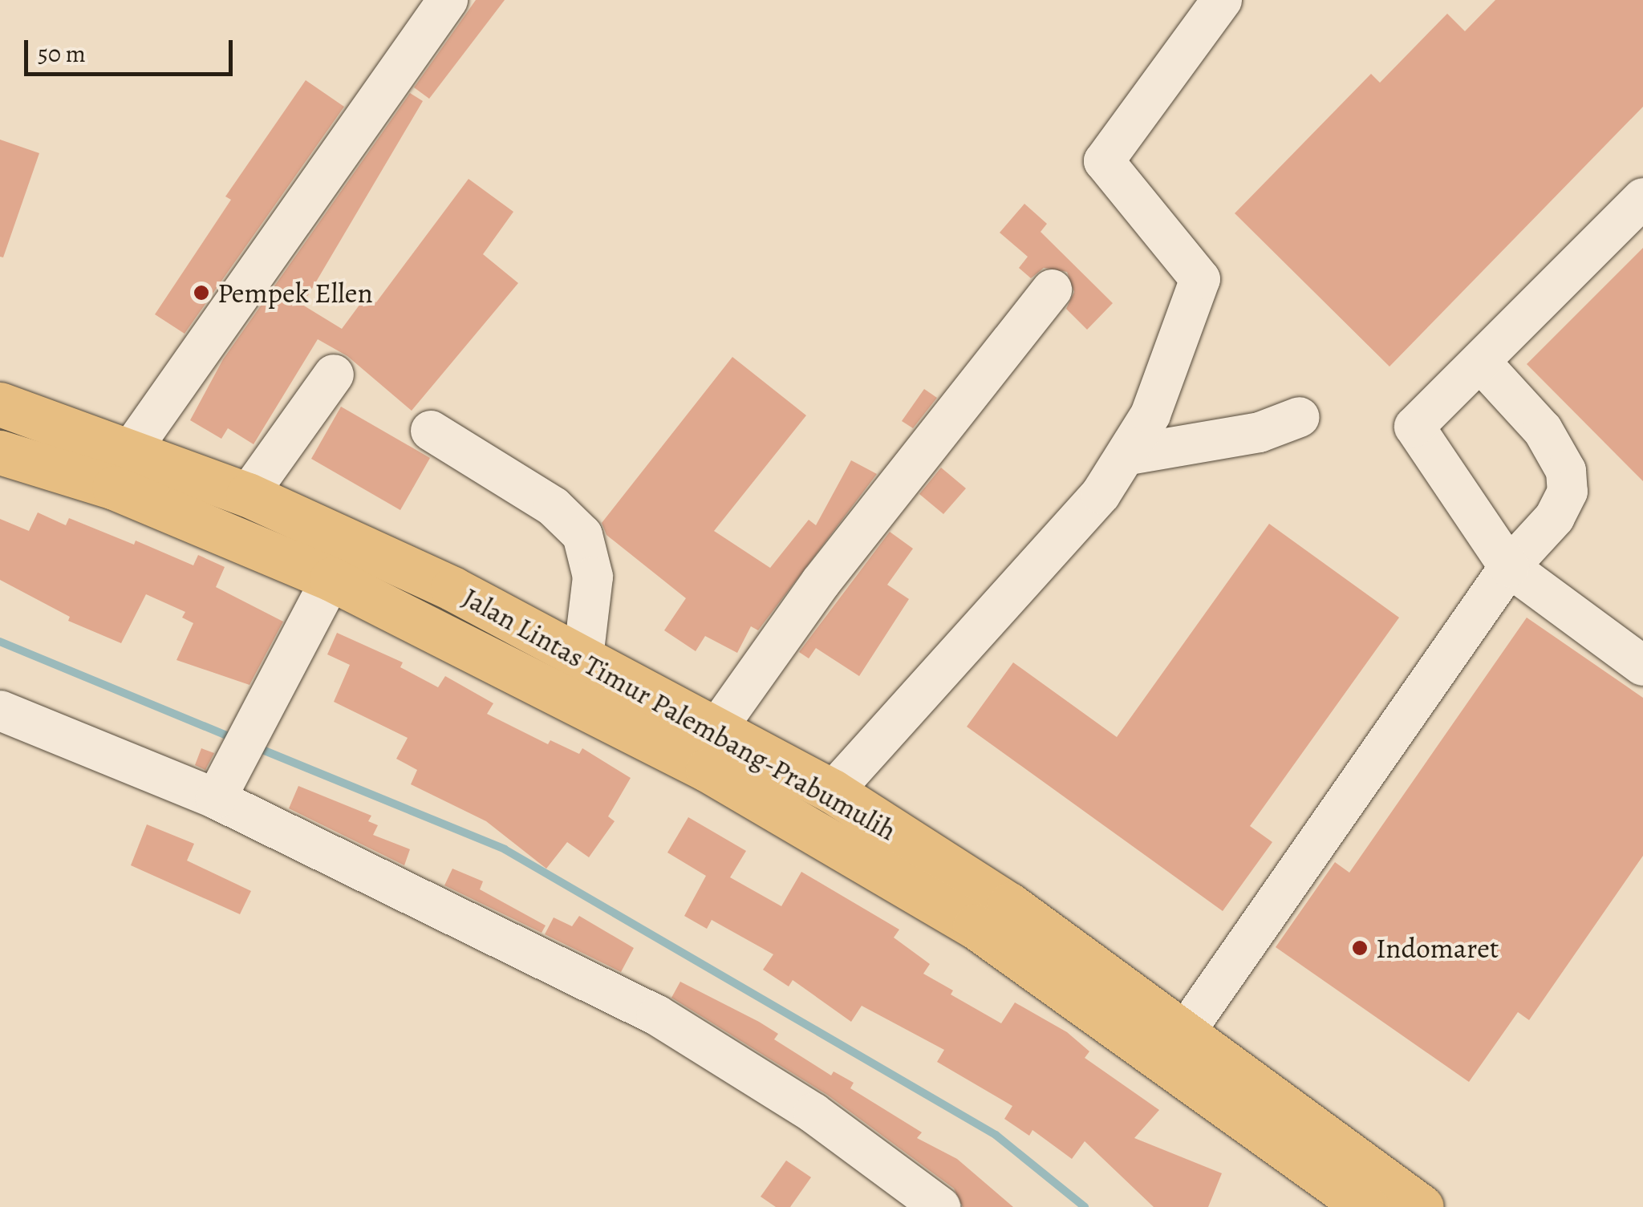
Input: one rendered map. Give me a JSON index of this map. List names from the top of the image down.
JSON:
{
  "streets": {
    "highway": ["Jalan Lintas Timur Palembang-Prabumulih"]
  },
  "places": ["Pempek Ellen", "Indomaret"],
  "scale_bar": "50 m"
}
